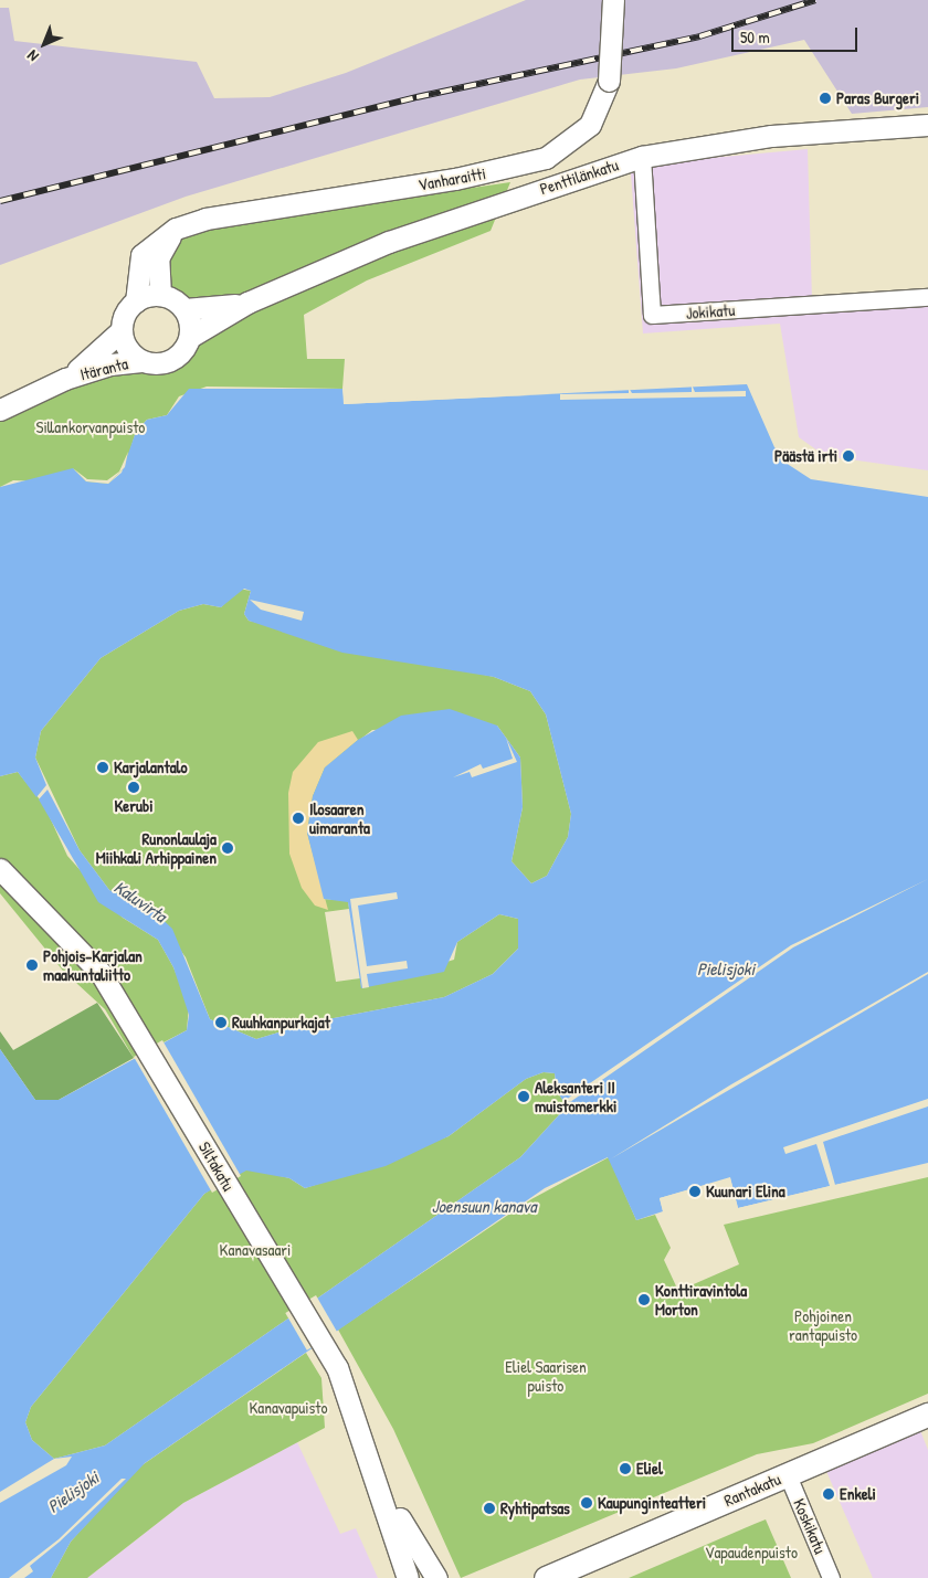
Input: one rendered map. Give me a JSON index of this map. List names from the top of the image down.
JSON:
{
  "streets": {
    "main road": ["Rantakatu"],
    "street": [
      "Penttilänkatu",
      "Vanharaitti",
      "Jokikatu",
      "Itäranta",
      "Siltakatu",
      "Koskikatu"
    ]
  },
  "crossings": [
    ["Penttilänkatu", "Vanharaitti"],
    ["Penttilänkatu", "Jokikatu"],
    ["Penttilänkatu", "Itäranta"],
    ["Vanharaitti", "Itäranta"],
    ["Rantakatu", "Koskikatu"]
  ],
  "water": ["Kaluvirta", "Pielisjoki", "Joensuun kanava"],
  "parks": [
    "Sillankorvanpuisto",
    "Kanavasaari",
    "Pohjoinen rantapuisto",
    "Eliel Saarisen puisto",
    "Kanavapuisto",
    "Vapaudenpuisto"
  ],
  "places": [
    "Paras Burgeri",
    "Päästä irti",
    "Karjalantalo",
    "Kerubi",
    "Ilosaaren uimaranta",
    "Runonlaulaja Miihkali Arhippainen",
    "Pohjois-Karjalan maakuntaliitto",
    "Ruuhkanpurkajat",
    "Aleksanteri II muistomerkki",
    "Kuunari Elina",
    "Konttiravintola Morton",
    "Eliel",
    "Enkeli",
    "Kaupunginteatteri",
    "Ryhtipatsas"
  ],
  "scale_bar": "50 m",
  "north": "bottom left"
}
